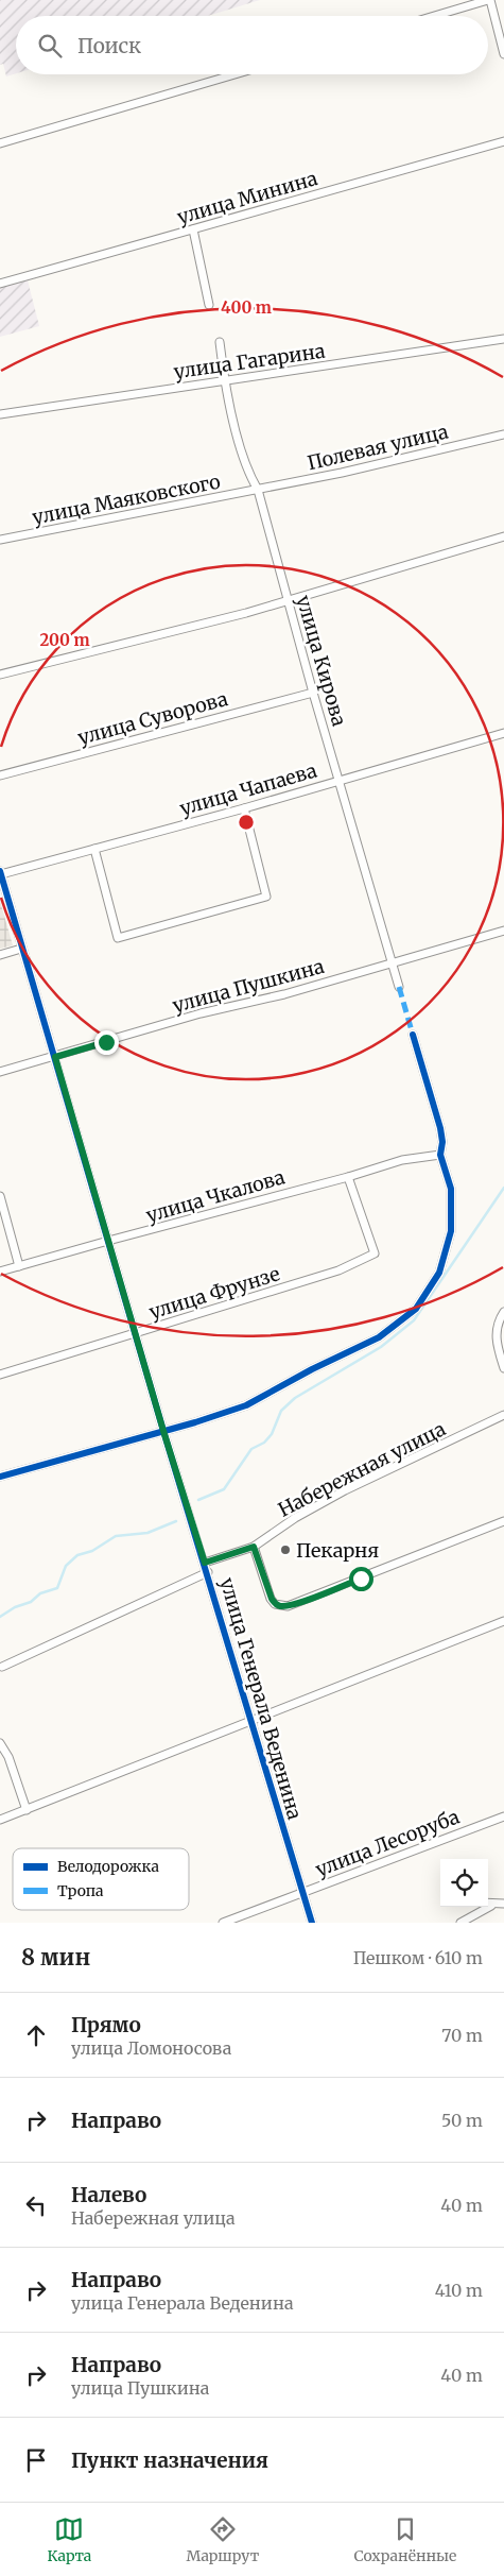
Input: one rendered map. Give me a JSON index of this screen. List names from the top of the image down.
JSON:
{
  "streets": {
    "street": [
      "улица Минина",
      "улица Гагарина",
      "Полевая улица",
      "улица Маяковского",
      "улица Кирова",
      "улица Суворова",
      "улица Чапаева",
      "улица Пушкина",
      "улица Чкалова",
      "улица Фрунзе",
      "Набережная улица",
      "улица Генерала Веденина",
      "улица Лесоруба"
    ]
  },
  "crossings": [
    ["улица Гагарина", "улица Кирова"],
    ["Полевая улица", "улица Маяковского"],
    ["Полевая улица", "улица Кирова"],
    ["улица Маяковского", "улица Кирова"],
    ["улица Кирова", "улица Суворова"],
    ["улица Кирова", "улица Чапаева"],
    ["улица Кирова", "улица Пушкина"],
    ["улица Чапаева", "улица Генерала Веденина"],
    ["улица Пушкина", "улица Генерала Веденина"],
    ["улица Чкалова", "улица Фрунзе"],
    ["улица Чкалова", "улица Генерала Веденина"],
    ["улица Фрунзе", "улица Генерала Веденина"],
    ["Набережная улица", "улица Генерала Веденина"],
    ["улица Генерала Веденина", "улица Лесоруба"]
  ],
  "places": ["Пекарня"],
  "legend": ["Велодорожка", "Тропа"],
  "page": {
    "search": "Поиск",
    "heading": ["8 мин", "Пешком · 610 m"],
    "list": [
      ["Прямо", "улица Ломоносова", "70 m"],
      ["Направо", "50 m"],
      ["Налево", "Набережная улица", "40 m"],
      ["Направо", "улица Генерала Веденина", "410 m"],
      ["Направо", "улица Пушкина", "40 m"],
      "Пункт назначения"
    ],
    "nav": ["Карта", "Маршрут", "Сохранённые"]
  },
  "rings": ["400 m", "200 m"]
}
